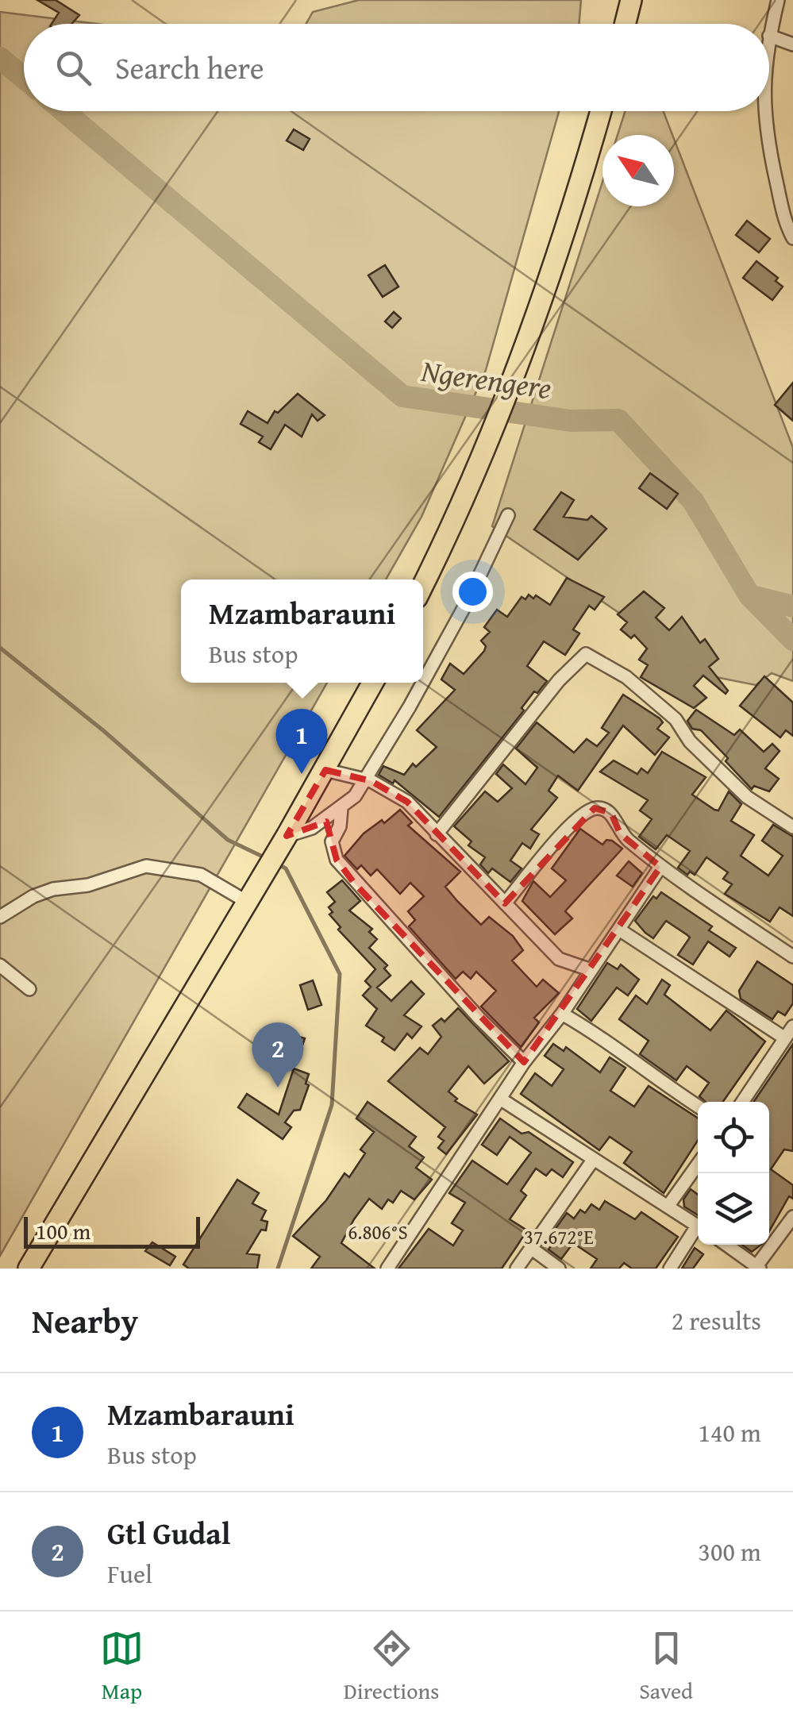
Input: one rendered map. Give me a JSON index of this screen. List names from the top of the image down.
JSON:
{
  "water": ["Ngerengere"],
  "scale_bar": "100 m",
  "north": "top left",
  "page": {
    "search": "Search here",
    "popup": ["Mzambarauni", "Bus stop"],
    "pins": ["1", "2"],
    "scale": "100 m",
    "heading": ["Nearby", "2 results"],
    "list": [
      {
        "mark": "1",
        "name": "Mzambarauni",
        "note": "Bus stop",
        "value": "140 m"
      },
      {
        "mark": "2",
        "name": "Gtl Gudal",
        "note": "Fuel",
        "value": "300 m"
      }
    ],
    "nav": ["Map", "Directions", "Saved"]
  },
  "coordinates": ["6.806°S", "37.672°E"]
}
